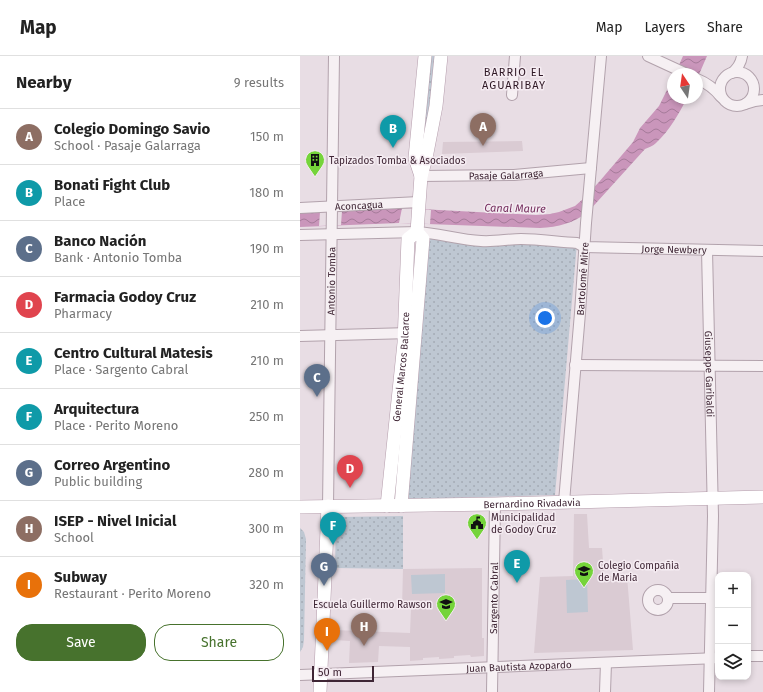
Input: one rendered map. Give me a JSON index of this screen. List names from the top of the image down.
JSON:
{
  "streets": {
    "main road": ["General Marcos Balcarce", "Bernardino Rivadavia"],
    "street": [
      "Pasaje Galarraga",
      "Aconcagua",
      "Jorge Newbery",
      "Bartolomé Mitre",
      "Antonio Tomba",
      "Giuseppe Garibaldi",
      "Sargento Cabral",
      "Juan Bautista Azopardo"
    ]
  },
  "crossings": [
    ["Pasaje Galarraga", "Bartolomé Mitre"],
    ["Pasaje Galarraga", "General Marcos Balcarce"],
    ["Aconcagua", "Antonio Tomba"],
    ["Aconcagua", "General Marcos Balcarce"],
    ["Jorge Newbery", "Bartolomé Mitre"],
    ["Jorge Newbery", "Antonio Tomba"],
    ["Jorge Newbery", "General Marcos Balcarce"],
    ["Jorge Newbery", "Giuseppe Garibaldi"],
    ["Bartolomé Mitre", "Bernardino Rivadavia"],
    ["Antonio Tomba", "Bernardino Rivadavia"],
    ["General Marcos Balcarce", "Bernardino Rivadavia"],
    ["Giuseppe Garibaldi", "Bernardino Rivadavia"],
    ["Giuseppe Garibaldi", "Juan Bautista Azopardo"],
    ["Bernardino Rivadavia", "Sargento Cabral"],
    ["Sargento Cabral", "Juan Bautista Azopardo"]
  ],
  "districts": ["BARRIO EL AGUARIBAY"],
  "water": ["Canal Maure"],
  "places": {
    "building": ["Tapizados Tomba & Asociados"],
    "public building": ["Municipalidad de Godoy Cruz"],
    "school or university": ["Colegio Compañia de Maria", "Escuela Guillermo Rawson"]
  },
  "scale_bar": "50 m",
  "north": "top",
  "page": {
    "header": "Map",
    "nav": ["Map", "Layers", "Share"],
    "heading": ["Nearby", "9 results"],
    "list": [
      {
        "mark": "A",
        "name": "Colegio Domingo Savio",
        "note": "School · Pasaje Galarraga",
        "value": "150 m"
      },
      {
        "mark": "B",
        "name": "Bonati Fight Club",
        "note": "Place",
        "value": "180 m"
      },
      {
        "mark": "C",
        "name": "Banco Nación",
        "note": "Bank · Antonio Tomba",
        "value": "190 m"
      },
      {
        "mark": "D",
        "name": "Farmacia Godoy Cruz",
        "note": "Pharmacy",
        "value": "210 m"
      },
      {
        "mark": "E",
        "name": "Centro Cultural Matesis",
        "note": "Place · Sargento Cabral",
        "value": "210 m"
      },
      {
        "mark": "F",
        "name": "Arquitectura",
        "note": "Place · Perito Moreno",
        "value": "250 m"
      },
      {
        "mark": "G",
        "name": "Correo Argentino",
        "note": "Public building",
        "value": "280 m"
      },
      {
        "mark": "H",
        "name": "ISEP - Nivel Inicial",
        "note": "School",
        "value": "300 m"
      },
      {
        "mark": "I",
        "name": "Subway",
        "note": "Restaurant · Perito Moreno",
        "value": "320 m"
      }
    ],
    "pins": [
      "A",
      "B",
      "C",
      "D",
      "F",
      "E",
      "G",
      "H",
      "I"
    ],
    "map_buttons": ["+", "−"],
    "buttons": ["Save", "Share"],
    "scale": "50 m"
  }
}
